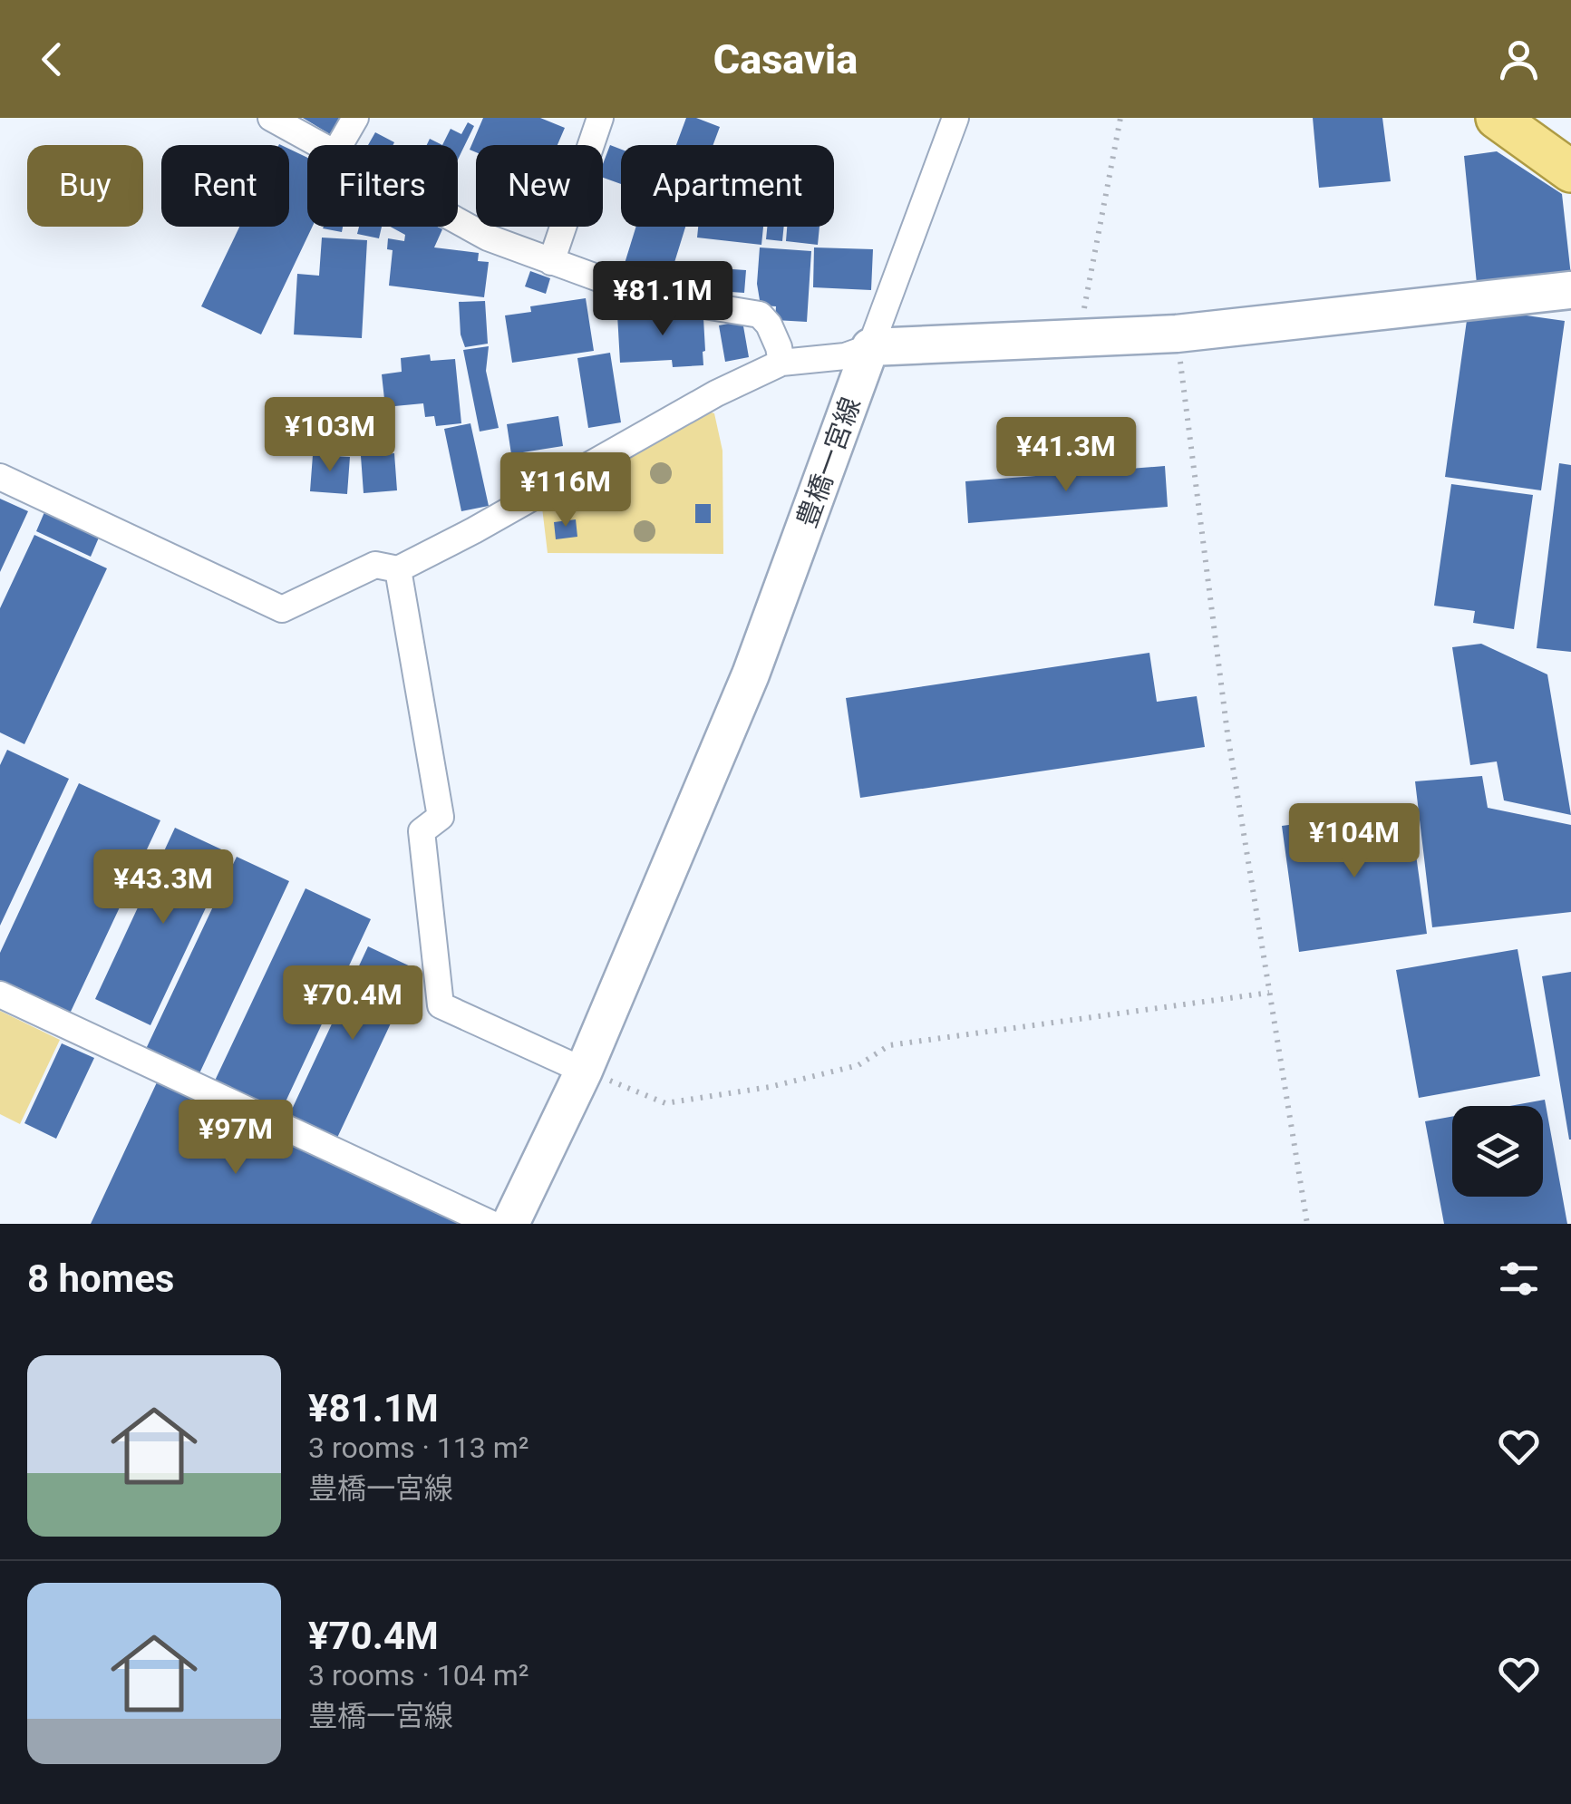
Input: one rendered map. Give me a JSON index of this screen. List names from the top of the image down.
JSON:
{
  "streets": {
    "main road": ["豊橋一宮線"]
  },
  "page": {
    "header": "Casavia",
    "chip": [
      "Buy",
      "Rent",
      "Filters",
      "New",
      "Apartment"
    ],
    "price": [
      "¥81.1M",
      "¥103M",
      "¥41.3M",
      "¥116M",
      "¥104M",
      "¥43.3M",
      "¥70.4M",
      "¥97M"
    ],
    "heading": "8 homes",
    "list": [
      {
        "name": "¥81.1M",
        "note": "3 rooms · 113 m² · 豊橋一宮線"
      },
      {
        "name": "¥70.4M",
        "note": "3 rooms · 104 m² · 豊橋一宮線"
      }
    ]
  }
}
